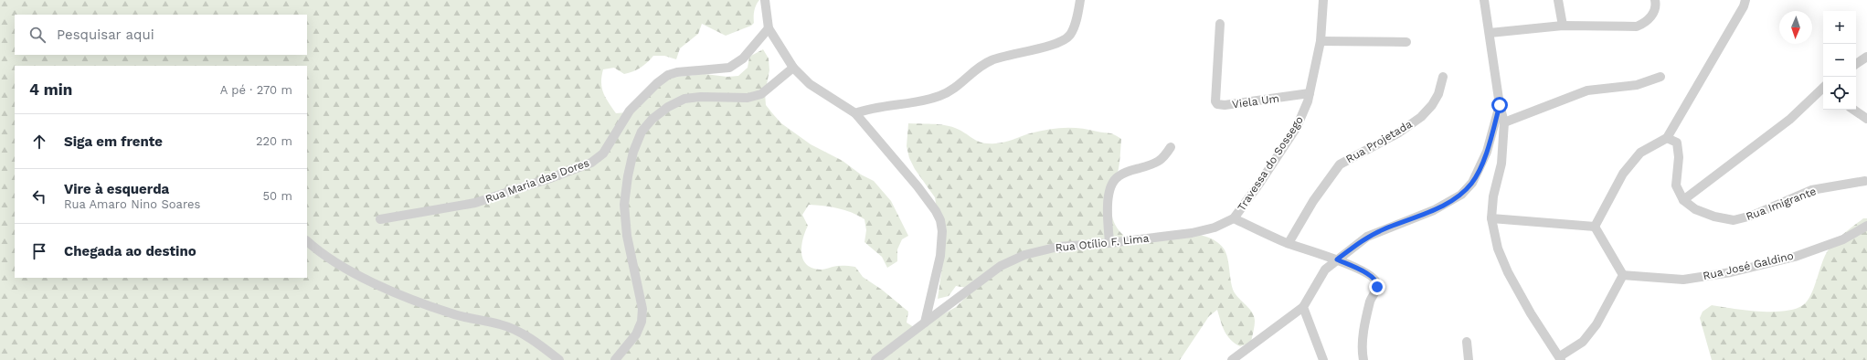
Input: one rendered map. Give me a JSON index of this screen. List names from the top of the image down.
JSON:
{
  "streets": {
    "street": [
      "Viela Um",
      "Rua Projetada",
      "Travessa do Sossego",
      "Rua Maria das Dores",
      "Rua Imigrante",
      "Rua Otílio F. Lima",
      "Rua José Galdino"
    ]
  },
  "crossings": [
    ["Viela Um", "Travessa do Sossego"],
    ["Travessa do Sossego", "Rua Otílio F. Lima"]
  ],
  "north": "bottom",
  "page": {
    "map_buttons": ["+", "−"],
    "search": "Pesquisar aqui",
    "heading": ["4 min", "A pé · 270 m"],
    "list": [
      ["Siga em frente", "220 m"],
      ["Vire à esquerda", "Rua Amaro Nino Soares", "50 m"],
      "Chegada ao destino"
    ]
  }
}
